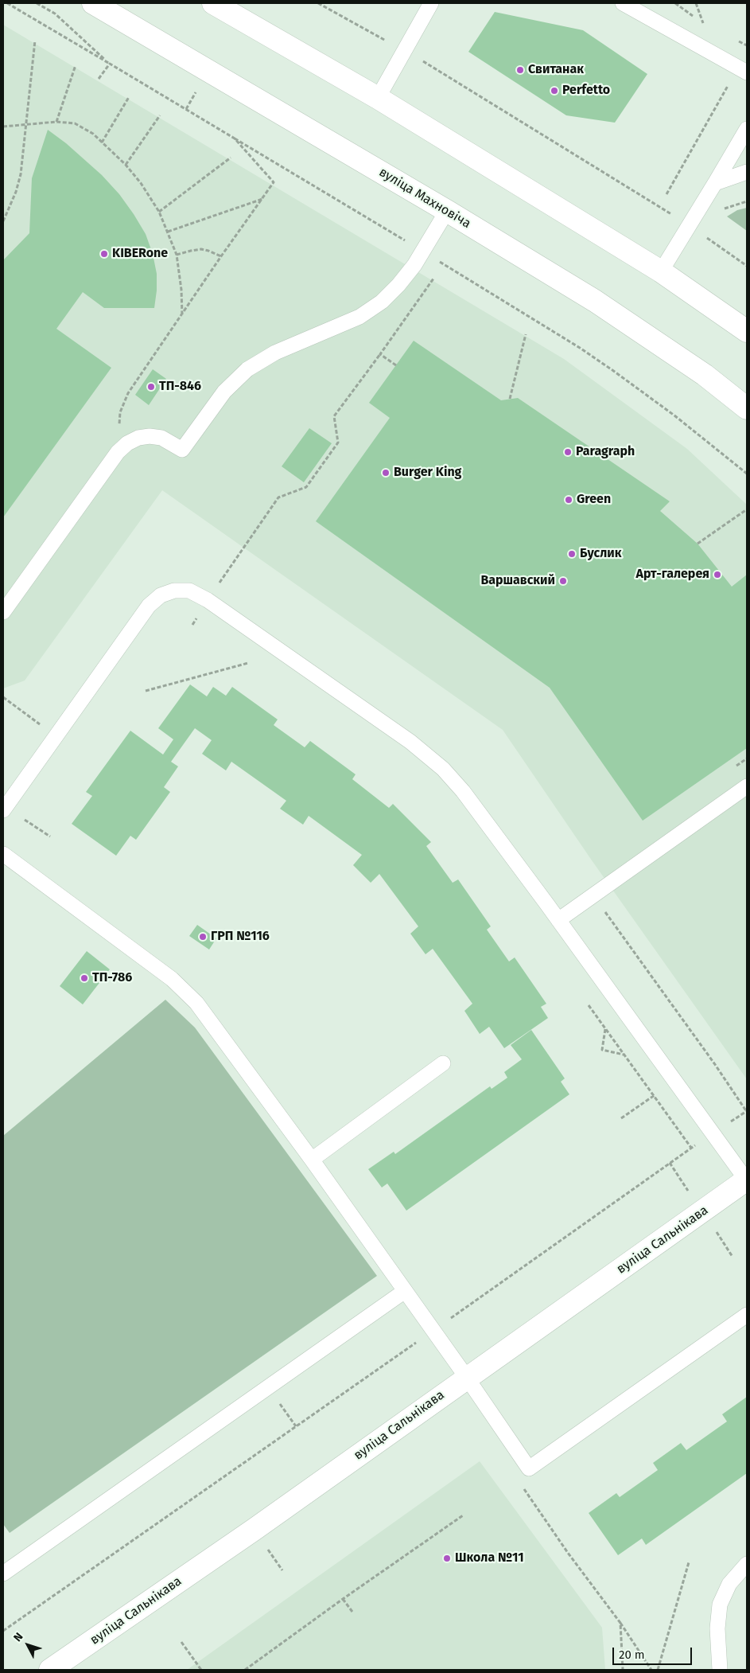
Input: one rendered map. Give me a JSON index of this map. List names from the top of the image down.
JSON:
{
  "streets": {
    "main road": ["вуліца Махновіча", "вуліца Сальнікава"]
  },
  "places": [
    "Свитанак",
    "Perfetto",
    "KIBERone",
    "ТП-846",
    "Paragraph",
    "Burger King",
    "Green",
    "Буслик",
    "Арт-галерея",
    "Варшавский",
    "ГРП №116",
    "ТП-786",
    "Школа №11"
  ],
  "scale_bar": "20 m",
  "north": "top left"
}
